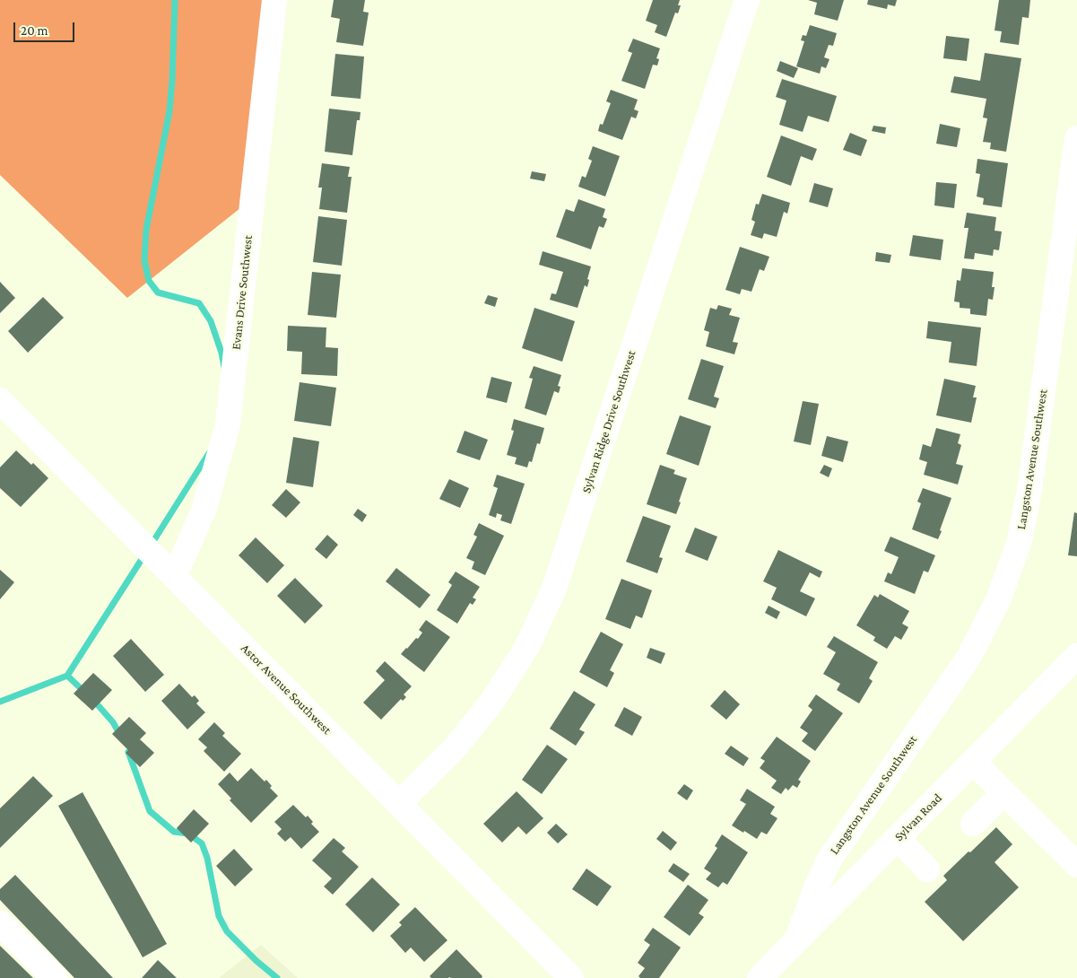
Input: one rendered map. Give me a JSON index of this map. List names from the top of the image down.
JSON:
{
  "streets": {
    "street": [
      "Evans Drive Southwest",
      "Sylvan Ridge Drive Southwest",
      "Langston Avenue Southwest",
      "Astor Avenue Southwest",
      "Sylvan Road"
    ]
  },
  "crossings": [
    ["Evans Drive Southwest", "Astor Avenue Southwest"],
    ["Sylvan Ridge Drive Southwest", "Astor Avenue Southwest"],
    ["Langston Avenue Southwest", "Sylvan Road"]
  ],
  "scale_bar": "20 m"
}
